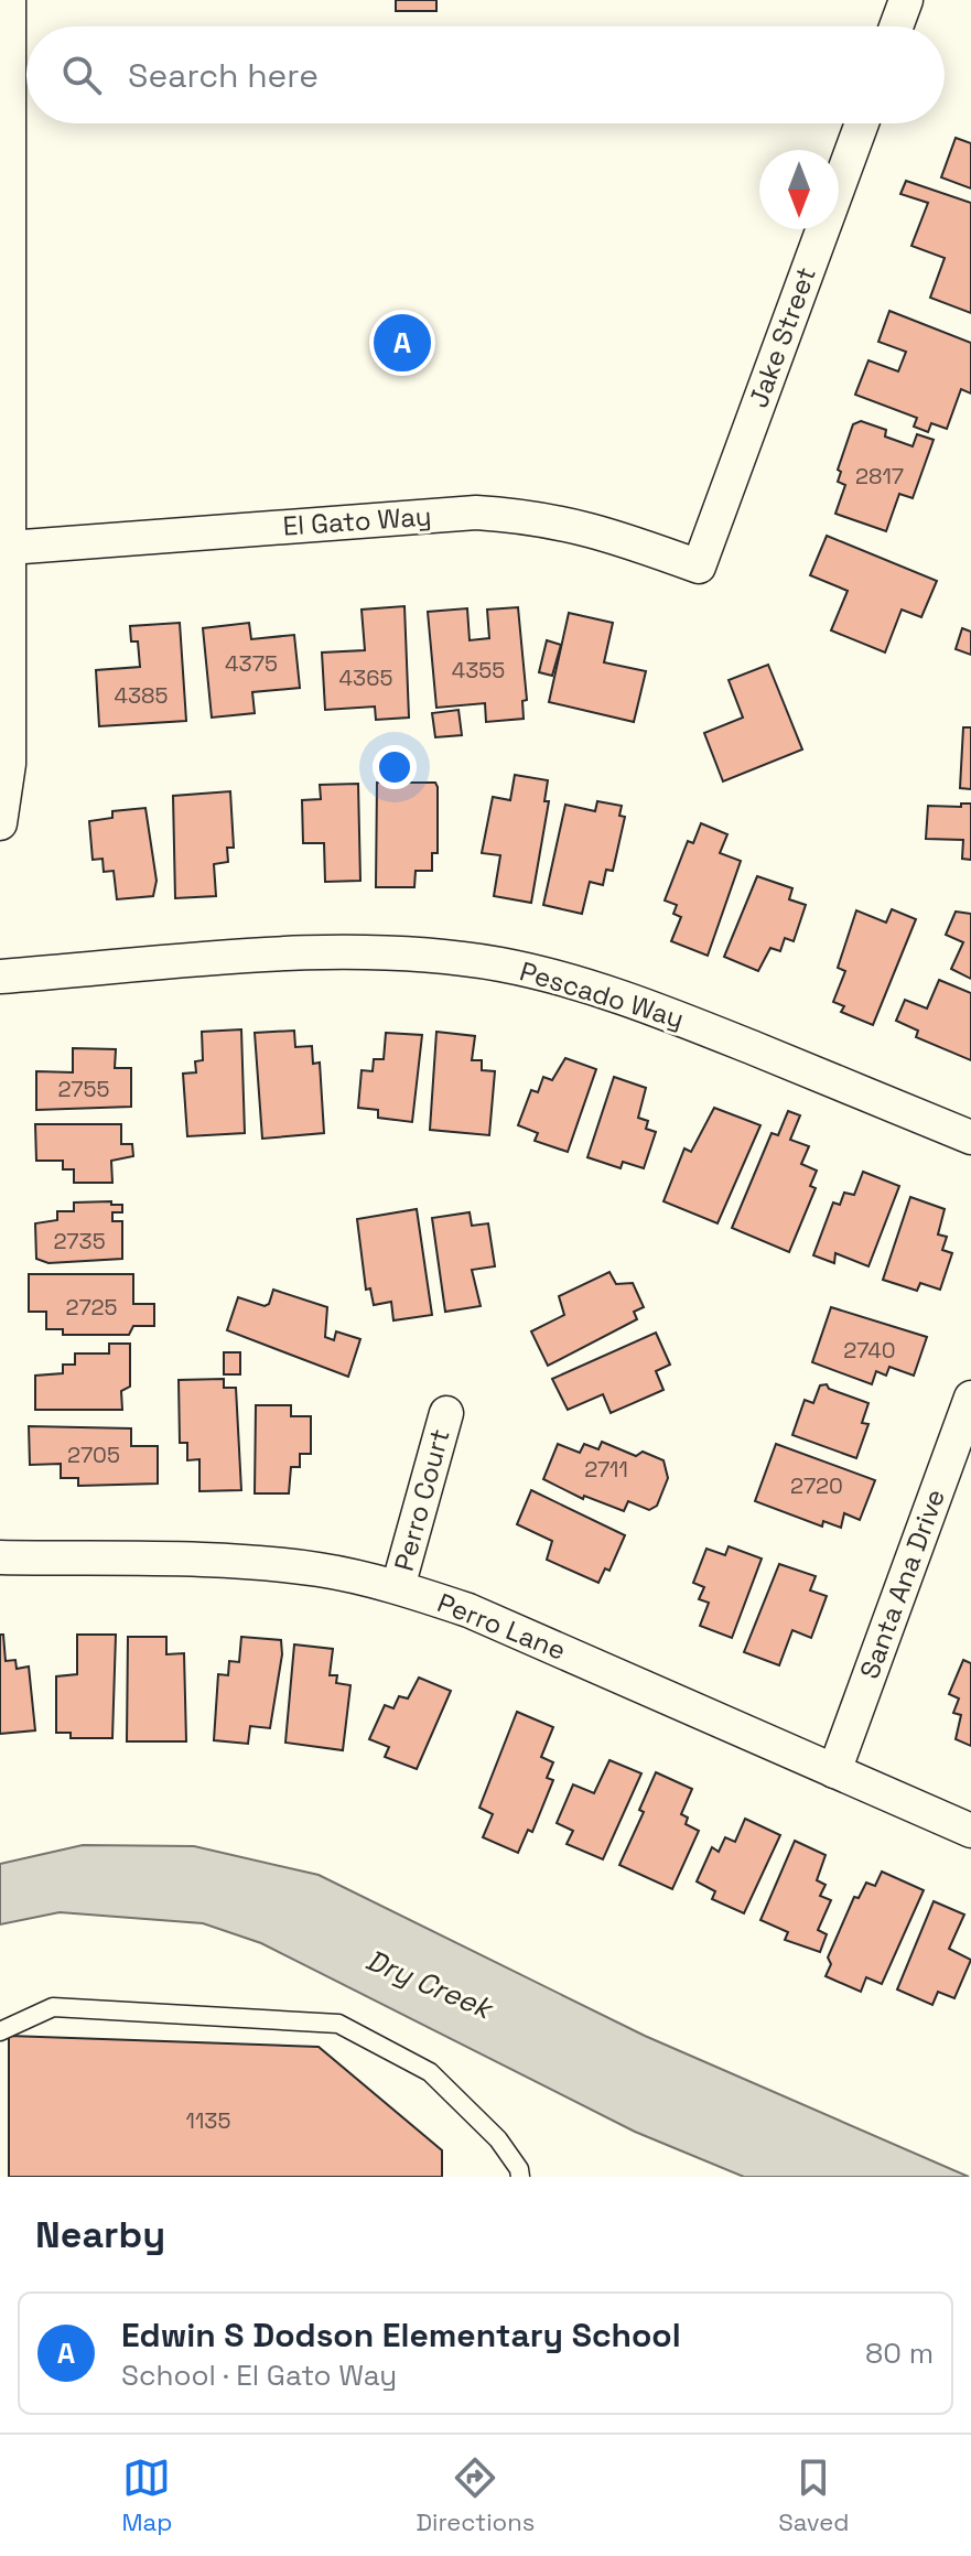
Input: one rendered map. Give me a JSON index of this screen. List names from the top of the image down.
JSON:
{
  "streets": {
    "street": [
      "Jake Street",
      "El Gato Way",
      "Pescado Way",
      "Perro Court",
      "Santa Ana Drive",
      "Perro Lane"
    ]
  },
  "crossings": [
    ["Jake Street", "El Gato Way"],
    ["Perro Court", "Perro Lane"],
    ["Santa Ana Drive", "Perro Lane"]
  ],
  "water": ["Dry Creek"],
  "house_numbers": [
    "2817",
    "4375",
    "4355",
    "4365",
    "4385",
    "2755",
    "2735",
    "2725",
    "2740",
    "2705",
    "2711",
    "2720",
    "1135"
  ],
  "north": "bottom",
  "page": {
    "search": "Search here",
    "pins": "A",
    "heading": "Nearby",
    "list": [
      {
        "mark": "A",
        "name": "Edwin S Dodson Elementary School",
        "note": "School · El Gato Way",
        "value": "80 m"
      }
    ],
    "nav": ["Map", "Directions", "Saved"]
  }
}
